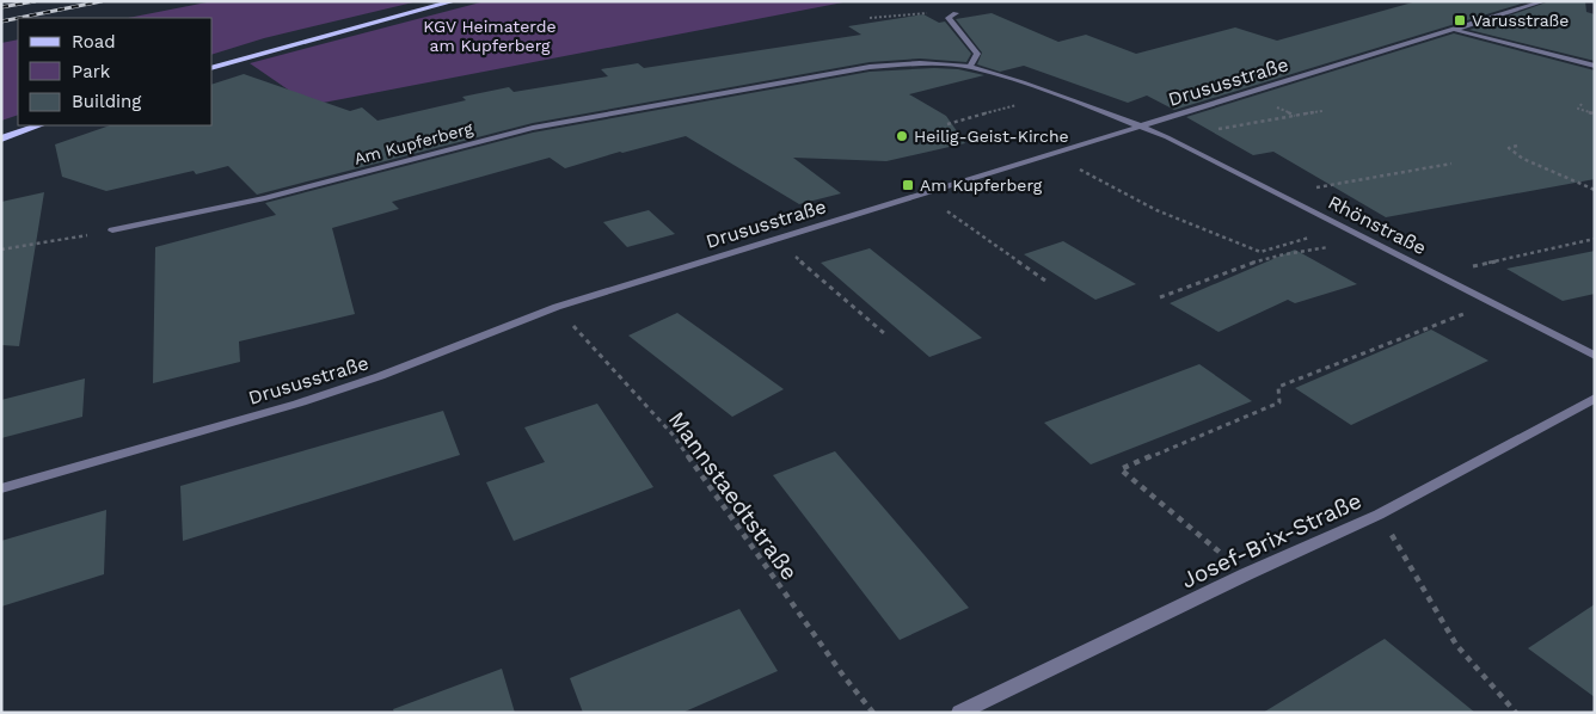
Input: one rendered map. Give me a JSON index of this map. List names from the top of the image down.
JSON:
{
  "streets": {
    "street": [
      "Drususstraße",
      "Am Kupferberg",
      "Rhönstraße",
      "Josef-Brix-Straße"
    ],
    "path": ["Mannstaedtstraße"]
  },
  "crossings": [
    ["Drususstraße", "Am Kupferberg"],
    ["Drususstraße", "Rhönstraße"],
    ["Drususstraße", "Mannstaedtstraße"],
    ["Am Kupferberg", "Rhönstraße"]
  ],
  "parks": ["KGV Heimaterde am Kupferberg"],
  "places": {
    "transit": ["Varusstraße", "Am Kupferberg"],
    "other": ["Heilig-Geist-Kirche"]
  },
  "legend": ["Road", "Park", "Building"]
}
